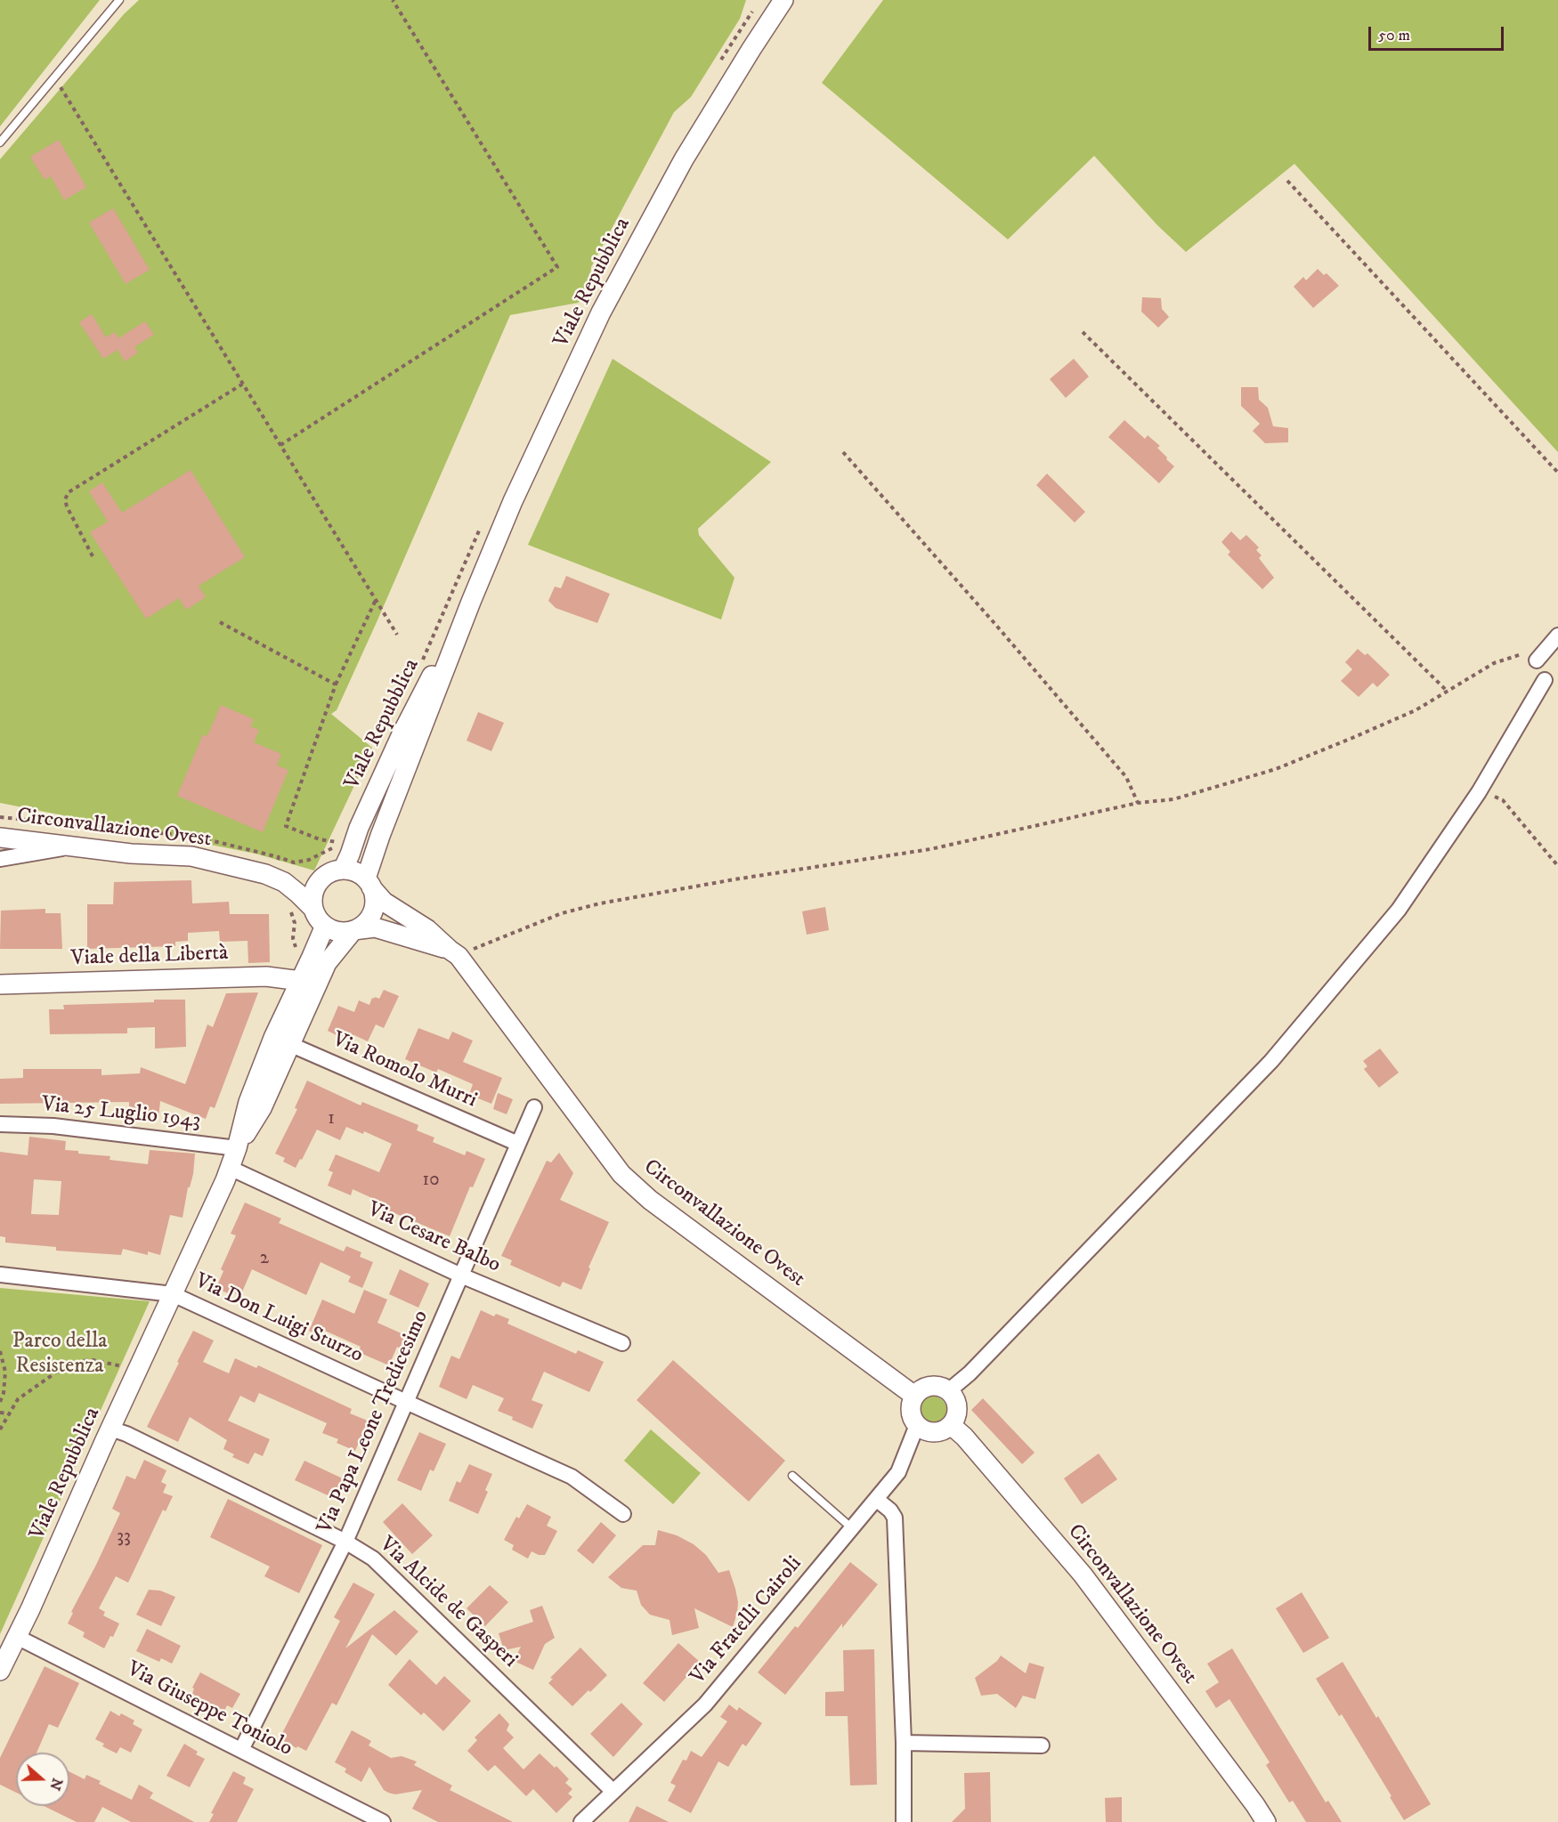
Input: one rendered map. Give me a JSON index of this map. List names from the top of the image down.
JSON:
{
  "streets": {
    "street": [
      "Viale Repubblica",
      "Circonvallazione Ovest",
      "Viale della Libertà",
      "Via Romolo Murri",
      "Via 25 Luglio 1943",
      "Via Cesare Balbo",
      "Via Don Luigi Sturzo",
      "Via Papa Leone Tredicesimo",
      "Via Alcide de Gasperi",
      "Via Fratelli Cairoli",
      "Via Giuseppe Toniolo"
    ]
  },
  "crossings": [
    ["Viale Repubblica", "Circonvallazione Ovest"],
    ["Viale Repubblica", "Viale della Libertà"],
    ["Viale Repubblica", "Via Romolo Murri"],
    ["Viale Repubblica", "Via 25 Luglio 1943"],
    ["Viale Repubblica", "Via Cesare Balbo"],
    ["Viale Repubblica", "Via Don Luigi Sturzo"],
    ["Viale Repubblica", "Via Alcide de Gasperi"],
    ["Viale Repubblica", "Via Giuseppe Toniolo"],
    ["Circonvallazione Ovest", "Via Fratelli Cairoli"],
    ["Via Romolo Murri", "Via Papa Leone Tredicesimo"],
    ["Via Cesare Balbo", "Via Papa Leone Tredicesimo"],
    ["Via Don Luigi Sturzo", "Via Papa Leone Tredicesimo"],
    ["Via Papa Leone Tredicesimo", "Via Alcide de Gasperi"],
    ["Via Papa Leone Tredicesimo", "Via Giuseppe Toniolo"],
    ["Via Alcide de Gasperi", "Via Fratelli Cairoli"]
  ],
  "parks": ["Parco della Resistenza"],
  "house_numbers": [
    "1",
    "10",
    "2",
    "33"
  ],
  "scale_bar": "50 m",
  "north": "right"
}
